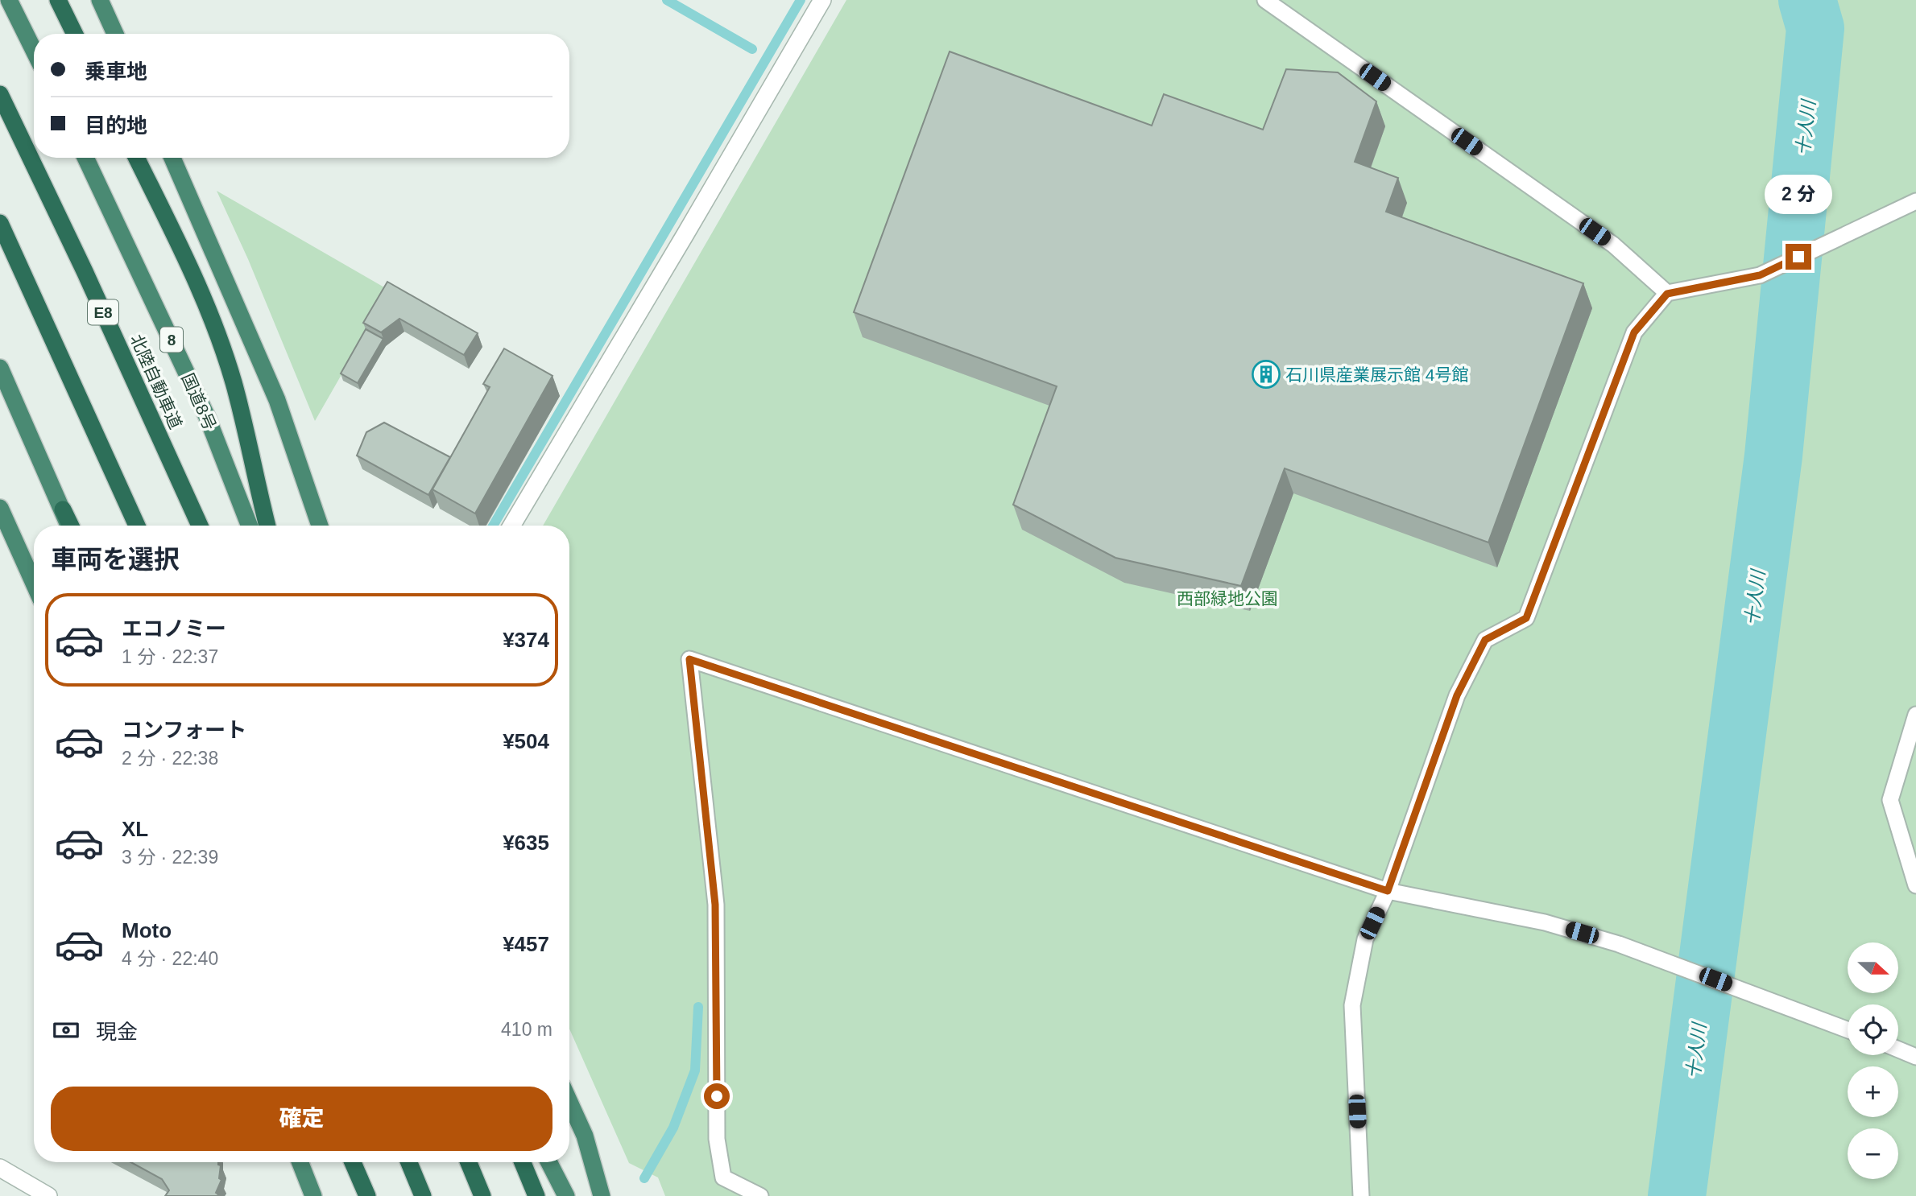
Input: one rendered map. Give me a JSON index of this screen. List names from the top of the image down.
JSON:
{
  "streets": {
    "highway": [
      "E8",
      "8",
      "北陸自動車道",
      "国道8号"
    ]
  },
  "water": ["十人川"],
  "parks": ["西部緑地公園"],
  "places": {
    "building": ["石川県産業展示館 4号館"]
  },
  "north": "right",
  "page": {
    "banner": ["乗車地", "目的地"],
    "bubble": "2 分",
    "heading": "車両を選択",
    "list": [
      {
        "name": "エコノミー",
        "note": "1 分 · 22:37",
        "value": "¥374"
      },
      {
        "name": "コンフォート",
        "note": "2 分 · 22:38",
        "value": "¥504"
      },
      {
        "name": "XL",
        "note": "3 分 · 22:39",
        "value": "¥635"
      },
      {
        "name": "Moto",
        "note": "4 分 · 22:40",
        "value": "¥457"
      }
    ],
    "map_buttons": ["+", "−"],
    "pay": ["現金", "410 m"],
    "buttons": "確定"
  }
}
